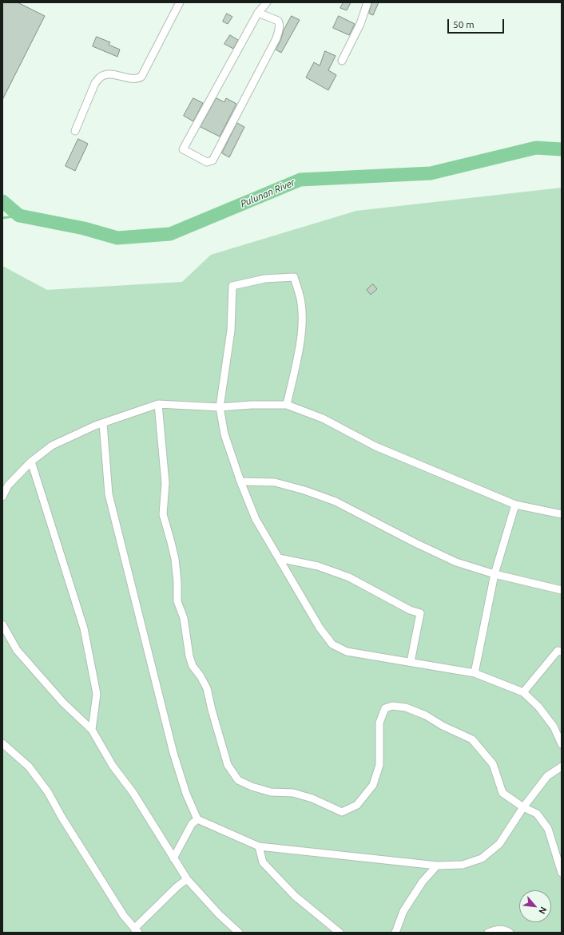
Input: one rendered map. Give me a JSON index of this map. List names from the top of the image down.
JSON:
{
  "water": ["Pulunan River"],
  "scale_bar": "50 m",
  "north": "bottom right"
}
